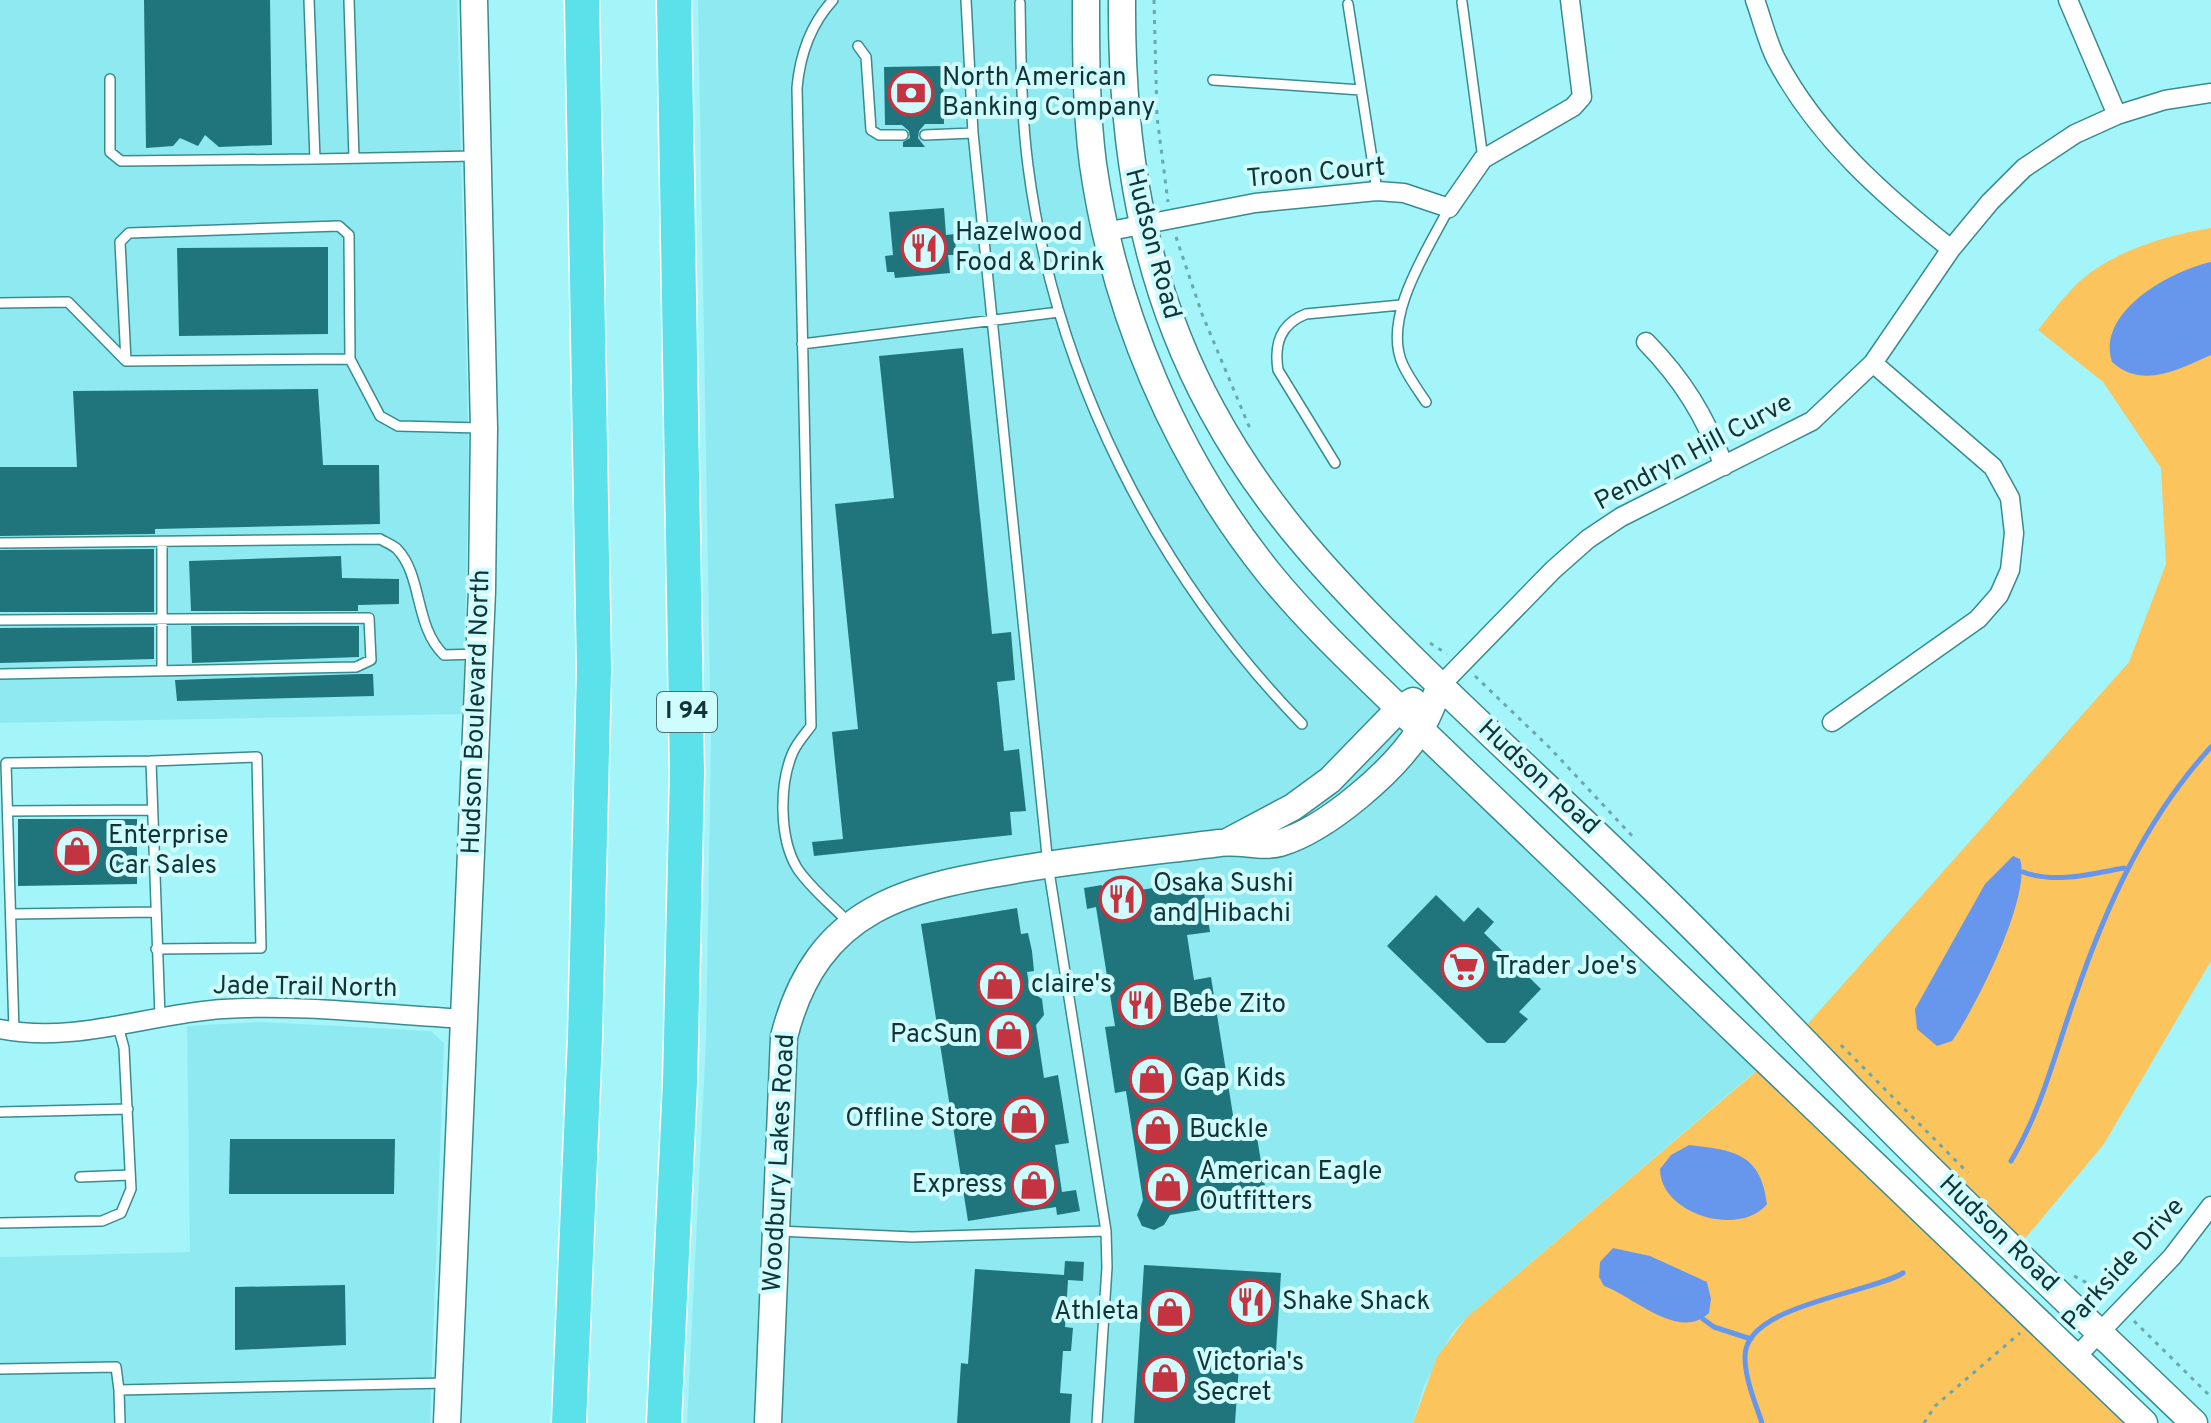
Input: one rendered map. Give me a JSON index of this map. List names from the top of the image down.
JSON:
{
  "streets": {
    "highway": ["I 94"],
    "street": [
      "Troon Court",
      "Hudson Road",
      "Pendryn Hill Curve",
      "Hudson Boulevard North",
      "Jade Trail North",
      "Woodbury Lakes Road",
      "Parkside Drive"
    ]
  },
  "crossings": [
    ["Troon Court", "Hudson Road"],
    ["Hudson Road", "Pendryn Hill Curve"],
    ["Hudson Road", "Woodbury Lakes Road"],
    ["Hudson Road", "Parkside Drive"],
    ["Pendryn Hill Curve", "Woodbury Lakes Road"],
    ["Hudson Boulevard North", "Jade Trail North"]
  ],
  "places": {
    "bank": ["North American Banking Company"],
    "restaurant": [
      "Hazelwood Food & Drink",
      "Osaka Sushi and Hibachi",
      "Bebe Zito",
      "Shake Shack"
    ],
    "shop": [
      "Enterprise Car Sales",
      "claire's",
      "PacSun",
      "Gap Kids",
      "Offline Store",
      "Buckle",
      "Express",
      "American Eagle Outfitters",
      "Athleta",
      "Victoria's Secret"
    ],
    "supermarket": ["Trader Joe's"]
  }
}
